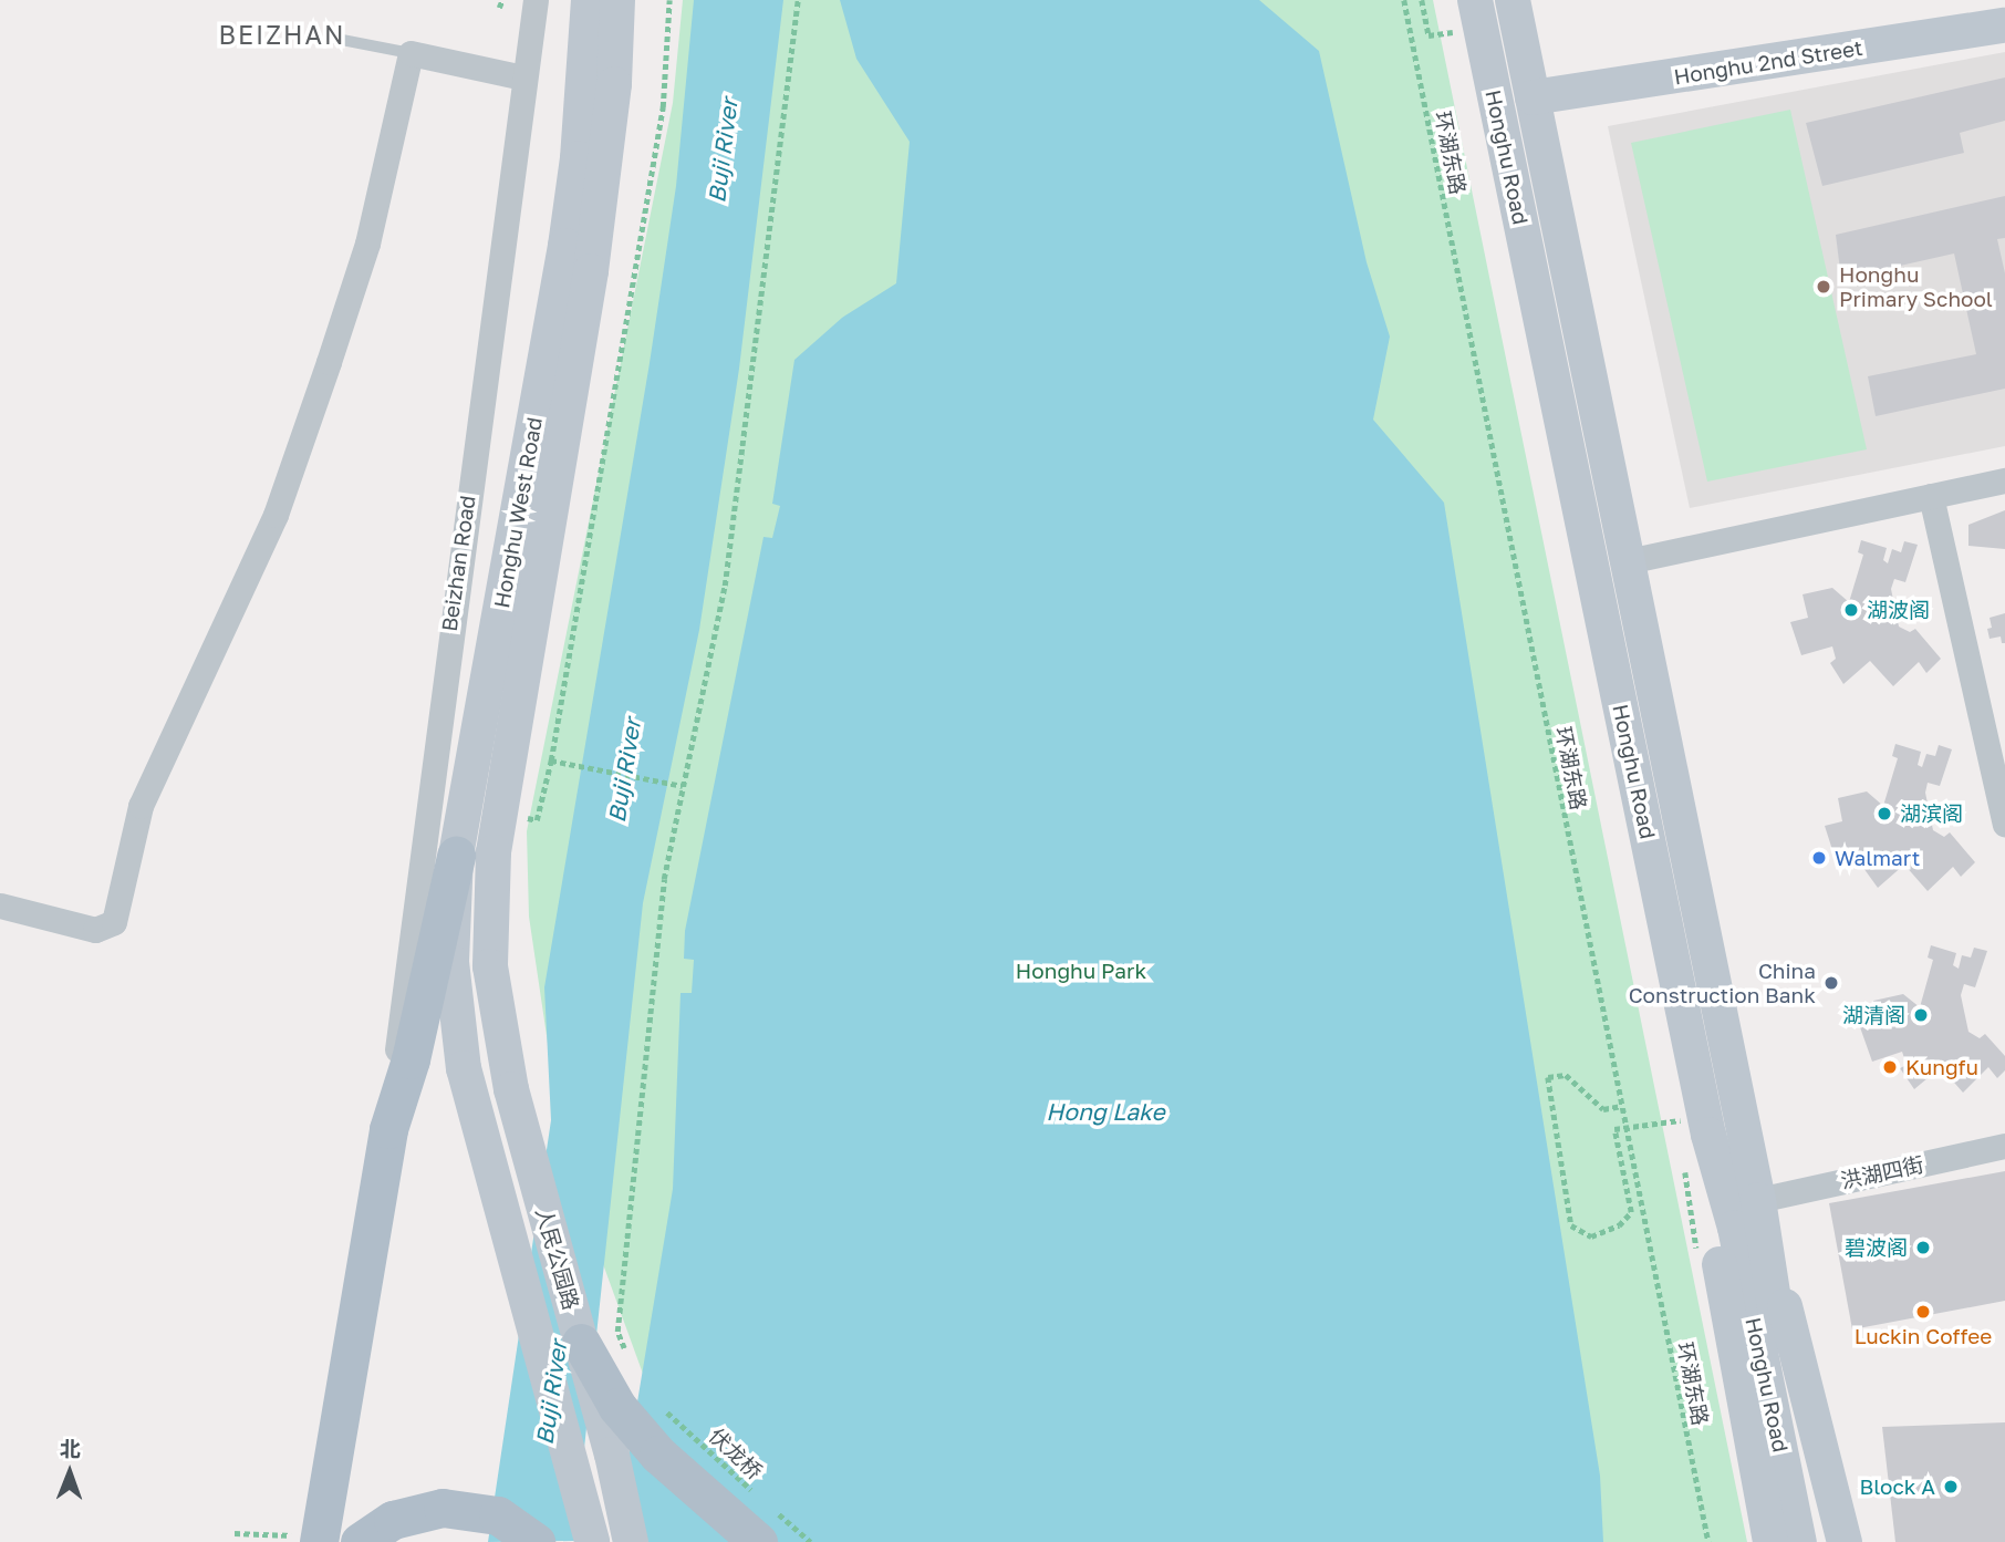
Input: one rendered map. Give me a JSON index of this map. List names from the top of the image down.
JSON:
{
  "streets": {
    "street": [
      "Honghu 2nd Street",
      "Honghu Road",
      "Honghu West Road",
      "Beizhan Road",
      "洪湖四街",
      "人民公园路"
    ],
    "path": ["环湖东路", "伏龙桥"]
  },
  "crossings": [
    ["Honghu 2nd Street", "Honghu Road"],
    ["Honghu Road", "洪湖四街"],
    ["Honghu West Road", "人民公园路"]
  ],
  "districts": ["BEIZHAN"],
  "water": ["Buji River", "Hong Lake"],
  "parks": ["Honghu Park"],
  "places": [
    "Honghu Primary School",
    "湖波阁",
    "湖滨阁",
    "Walmart",
    "China Construction Bank",
    "湖清阁",
    "Kungfu",
    "碧波阁",
    "Luckin Coffee",
    "Block A"
  ],
  "north": "top"
}
